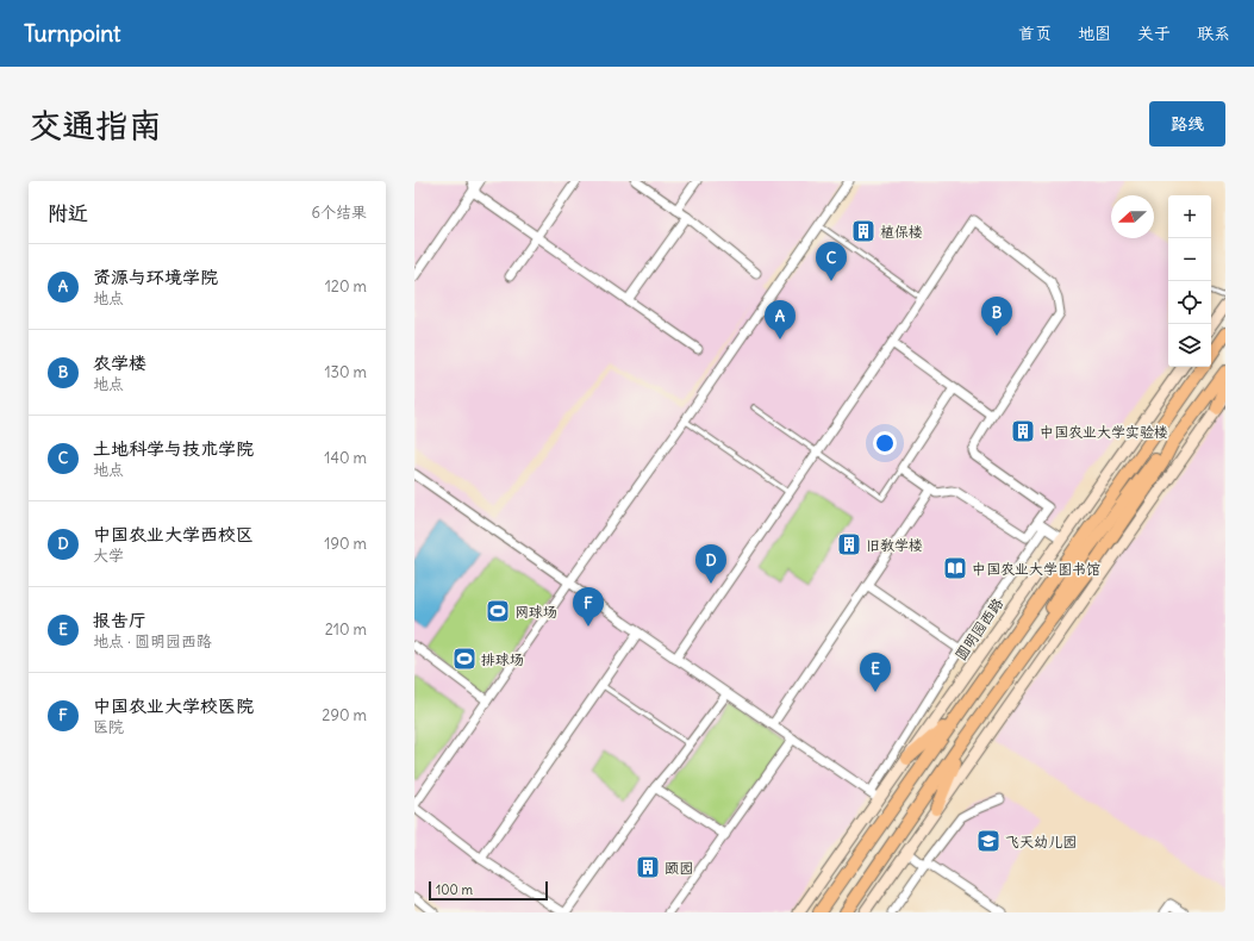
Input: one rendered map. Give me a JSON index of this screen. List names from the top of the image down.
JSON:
{
  "streets": {
    "street": ["圆明园西路"]
  },
  "places": {
    "building": [
      "植保楼",
      "中国农业大学实验楼",
      "旧教学楼",
      "颐园"
    ],
    "library": ["中国农业大学图书馆"],
    "sports": ["网球场", "排球场"],
    "school or university": ["飞天幼儿园"]
  },
  "scale_bar": "100 m",
  "north": "left",
  "page": {
    "header": "Turnpoint",
    "nav": [
      "首页",
      "地图",
      "关于",
      "联系"
    ],
    "buttons": "路线",
    "title": "交通指南",
    "heading": ["附近", "6个结果"],
    "map_buttons": ["+", "−"],
    "pins": [
      "C",
      "B",
      "A",
      "D",
      "F",
      "E"
    ],
    "list": [
      {
        "mark": "A",
        "name": "资源与环境学院",
        "note": "地点",
        "value": "120 m"
      },
      {
        "mark": "B",
        "name": "农学楼",
        "note": "地点",
        "value": "130 m"
      },
      {
        "mark": "C",
        "name": "土地科学与技术学院",
        "note": "地点",
        "value": "140 m"
      },
      {
        "mark": "D",
        "name": "中国农业大学西校区",
        "note": "大学",
        "value": "190 m"
      },
      {
        "mark": "E",
        "name": "报告厅",
        "note": "地点 · 圆明园西路",
        "value": "210 m"
      },
      {
        "mark": "F",
        "name": "中国农业大学校医院",
        "note": "医院",
        "value": "290 m"
      }
    ],
    "scale": "100 m"
  }
}
